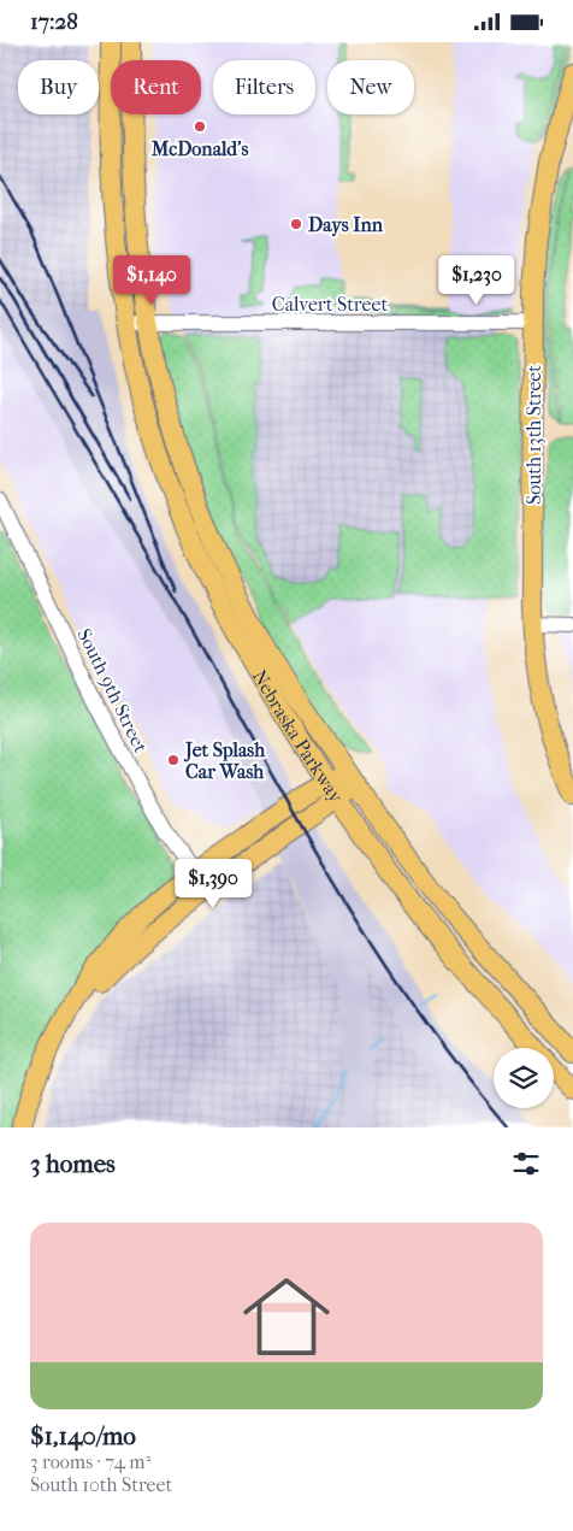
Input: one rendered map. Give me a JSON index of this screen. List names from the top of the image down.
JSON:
{
  "streets": {
    "main road": ["South 13th Street", "Nebraska Parkway"],
    "street": ["Calvert Street", "South 9th Street"]
  },
  "crossings": [
    ["Calvert Street", "South 13th Street"],
    ["Calvert Street", "Nebraska Parkway"]
  ],
  "places": ["McDonald's", "Days Inn", "Jet Splash Car Wash"],
  "page": {
    "status": "17:28",
    "chip": [
      "Buy",
      "Rent",
      "Filters",
      "New"
    ],
    "price": ["$1,140", "$1,230", "$1,390"],
    "heading": "3 homes",
    "list": [
      {
        "name": "$1,140/mo",
        "note": "3 rooms · 74 m² · South 10th Street"
      }
    ]
  }
}
